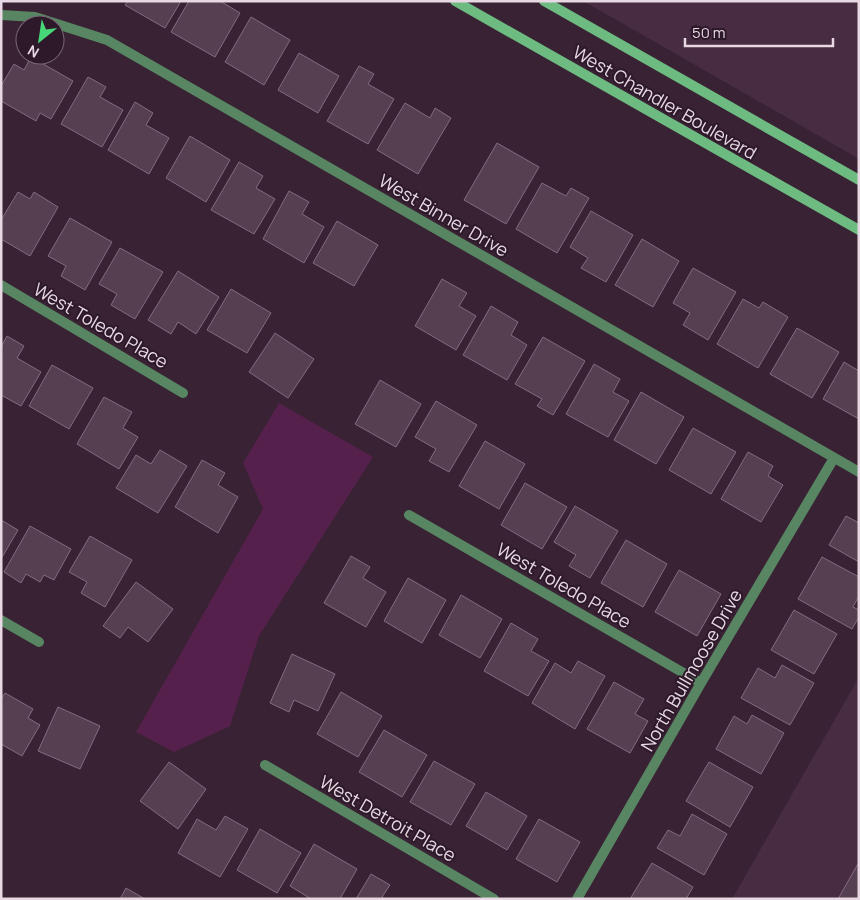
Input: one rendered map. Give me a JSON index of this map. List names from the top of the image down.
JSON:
{
  "streets": {
    "main road": ["West Chandler Boulevard"],
    "street": [
      "West Binner Drive",
      "West Toledo Place",
      "North Bullmoose Drive",
      "West Detroit Place"
    ]
  },
  "crossings": [
    ["West Binner Drive", "North Bullmoose Drive"],
    ["West Toledo Place", "North Bullmoose Drive"]
  ],
  "scale_bar": "50 m",
  "north": "bottom left"
}
